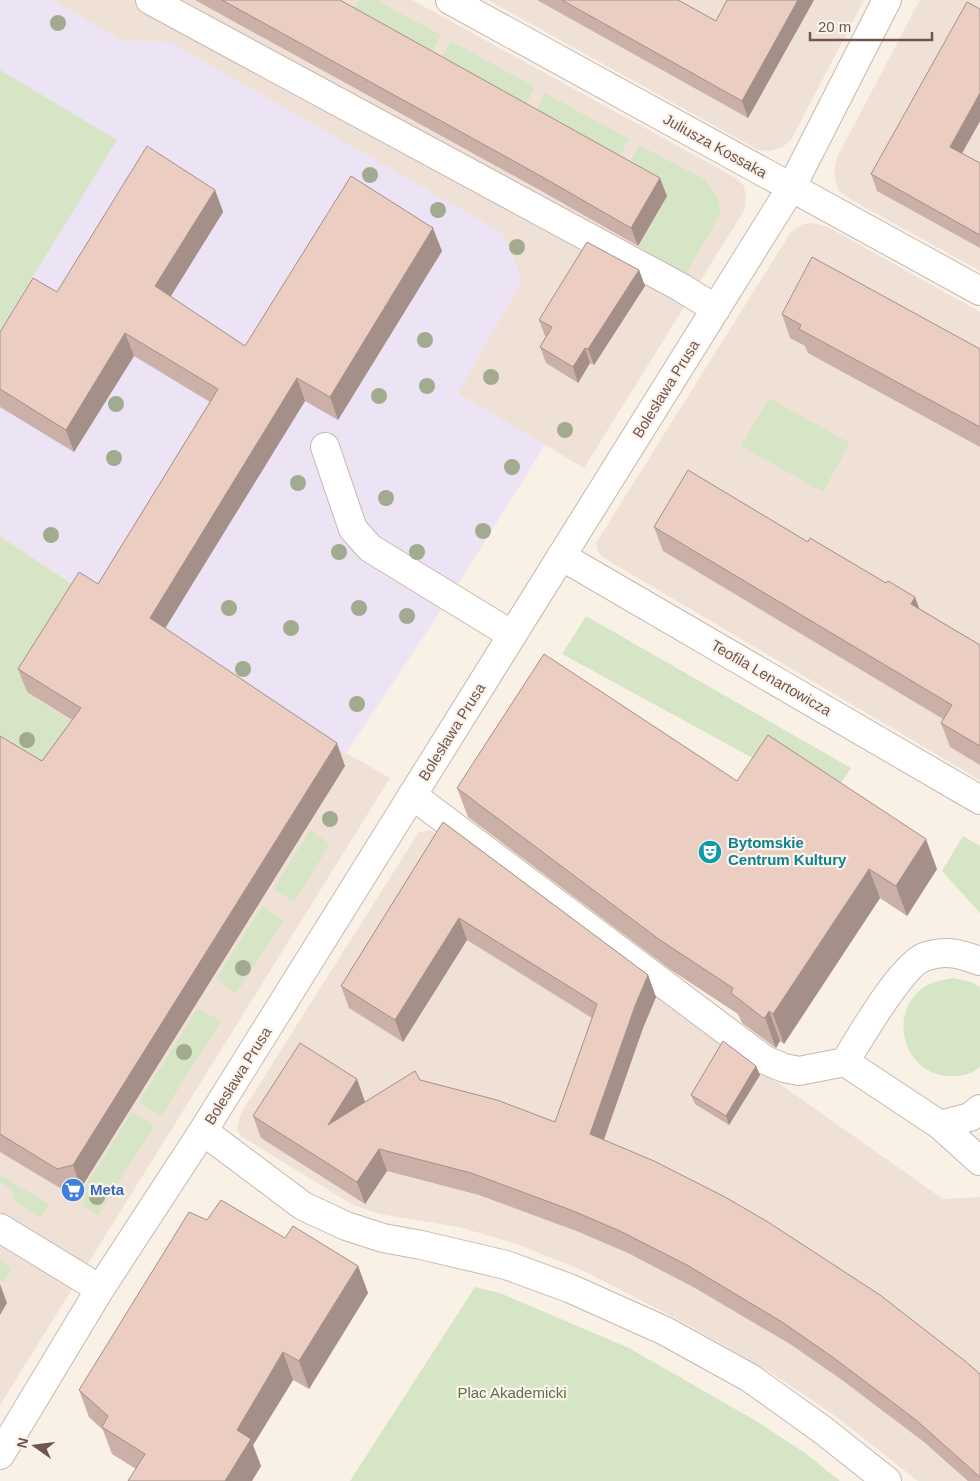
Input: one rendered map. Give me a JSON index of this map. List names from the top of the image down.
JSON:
{
  "streets": {
    "street": ["Juliusza Kossaka", "Bolesława Prusa", "Teofila Lenartowicza"]
  },
  "crossings": [
    ["Juliusza Kossaka", "Bolesława Prusa"],
    ["Bolesława Prusa", "Teofila Lenartowicza"]
  ],
  "parks": ["Plac Akademicki"],
  "places": {
    "theatre": ["Bytomskie Centrum Kultury"],
    "supermarket": ["Meta"]
  },
  "scale_bar": "20 m",
  "north": "left"
}
